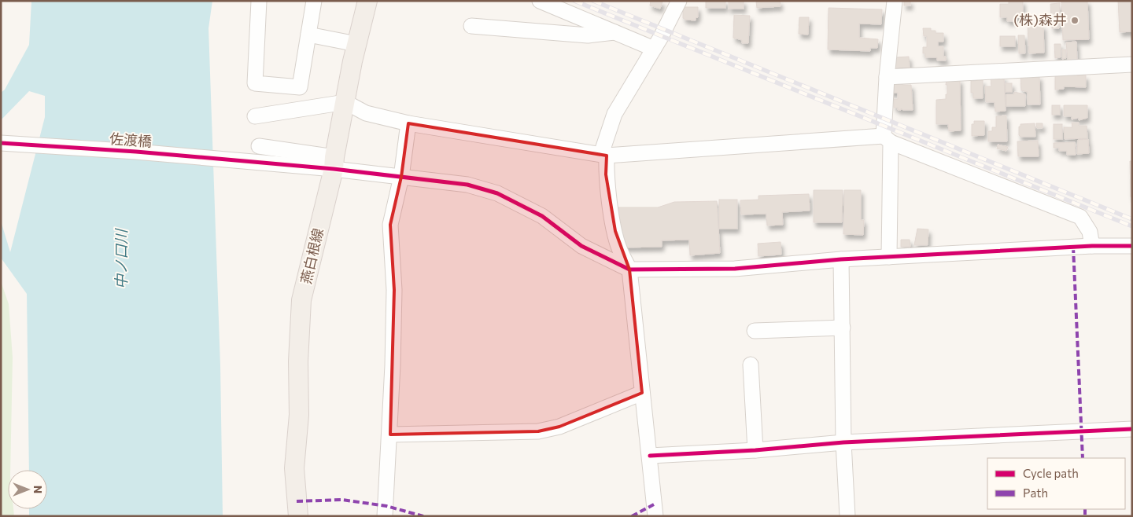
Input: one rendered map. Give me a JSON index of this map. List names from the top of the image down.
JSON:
{
  "streets": {
    "main road": ["燕白根線"],
    "street": ["佐渡橋"]
  },
  "crossings": [
    ["佐渡橋", "燕白根線"]
  ],
  "water": ["中ノ口川"],
  "places": ["(株)森井"],
  "legend": ["Cycle path", "Path"],
  "north": "right"
}
